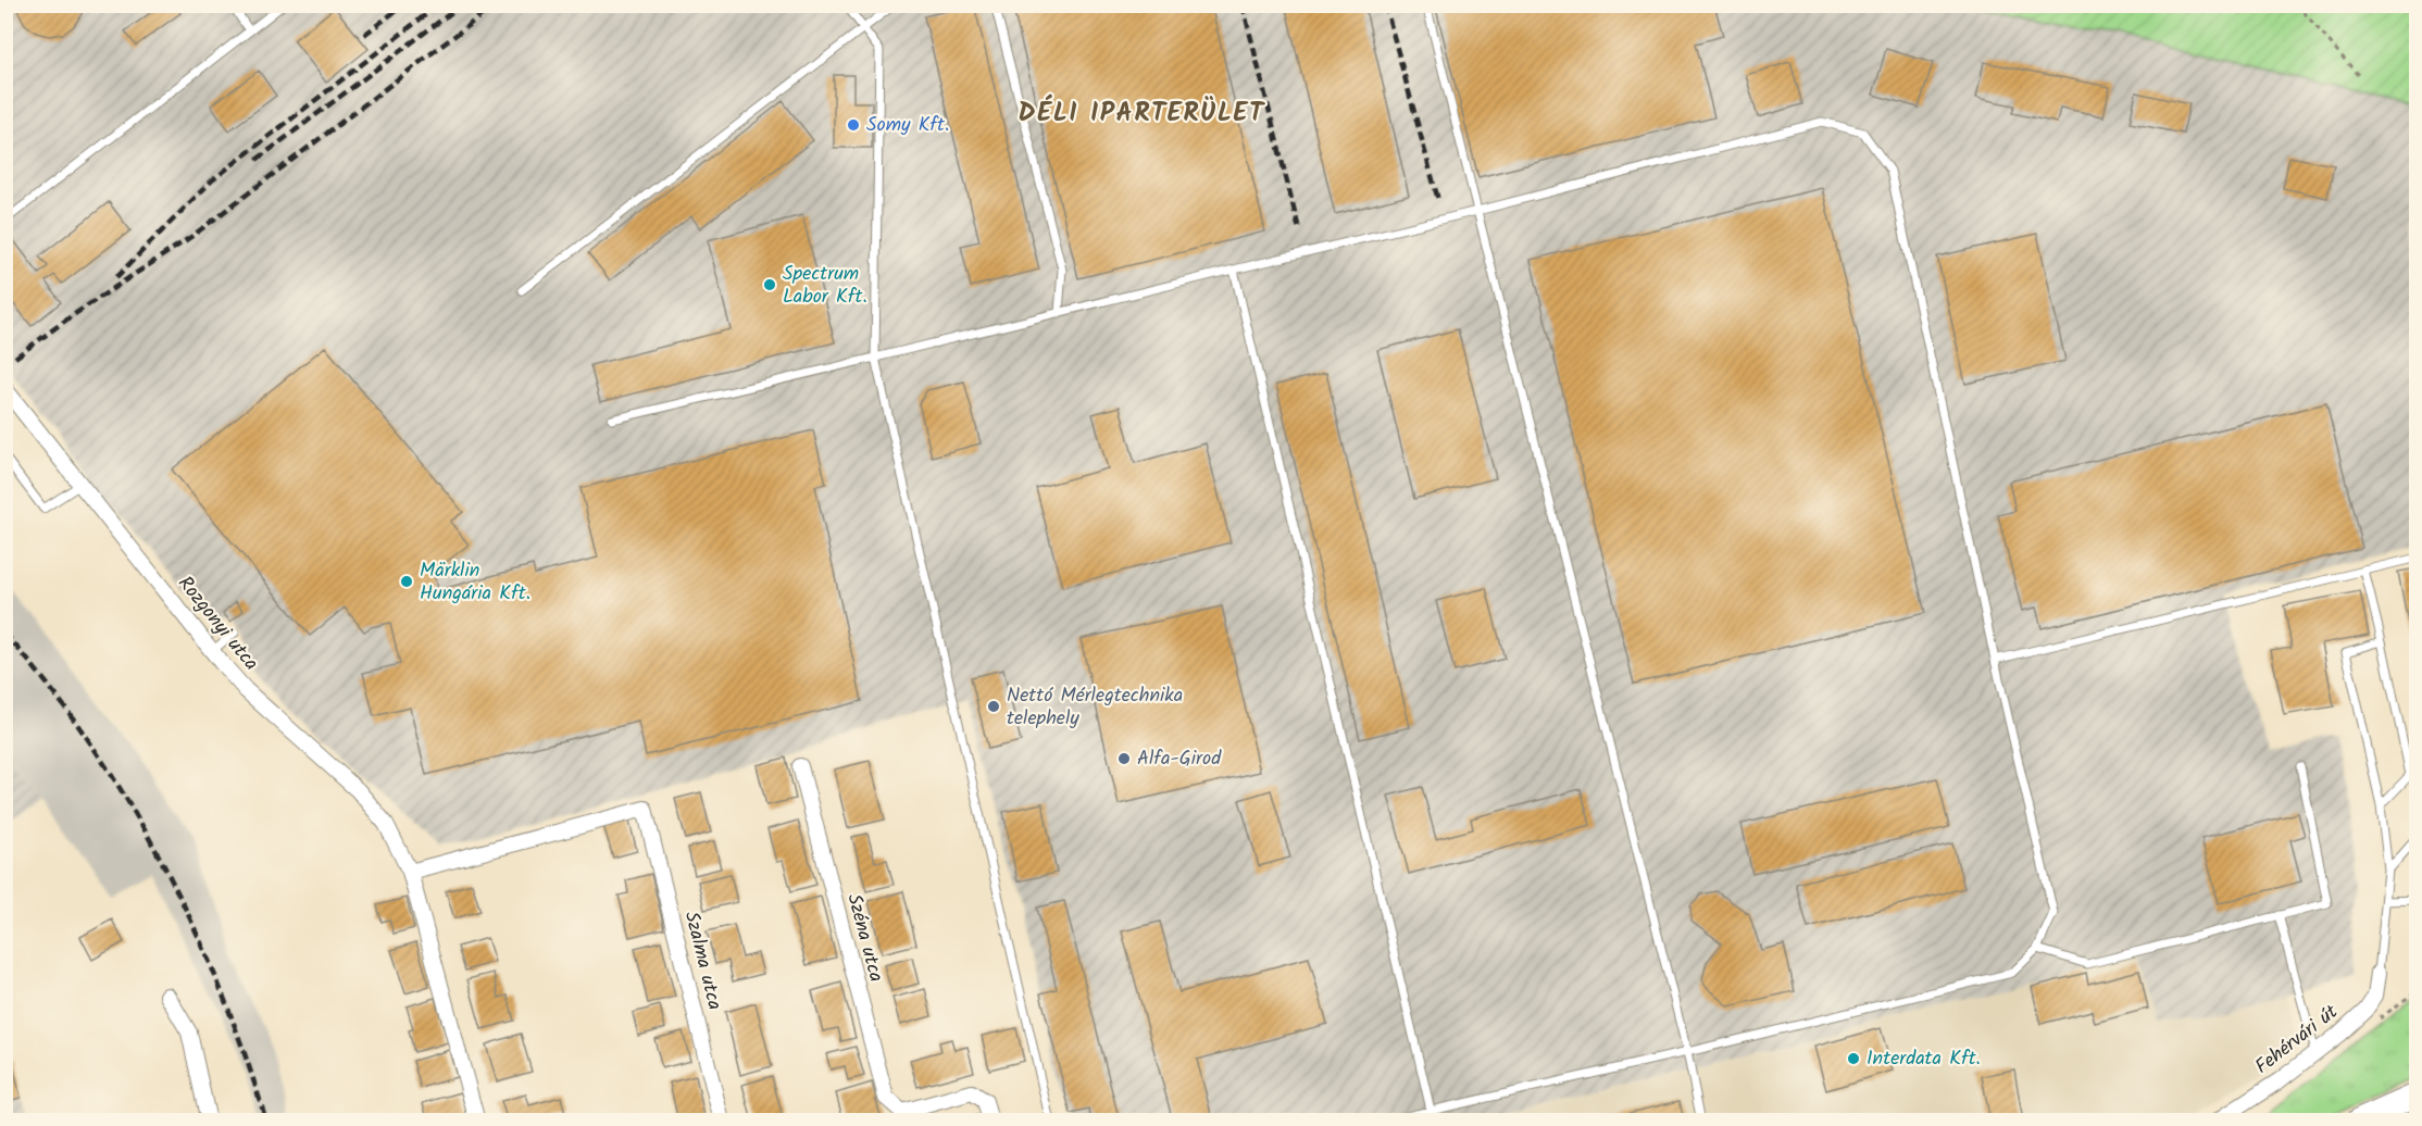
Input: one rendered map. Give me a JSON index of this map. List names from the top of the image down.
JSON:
{
  "streets": {
    "street": [
      "Rozgonyi utca",
      "Széna utca",
      "Szalma utca",
      "Fehérvári út"
    ]
  },
  "crossings": [
    ["Rozgonyi utca", "Szalma utca"]
  ],
  "districts": ["DÉLI IPARTERÜLET"],
  "places": [
    "Somy Kft.",
    "Spectrum Labor Kft.",
    "Märklin Hungária Kft.",
    "Nettó Mérlegtechnika telephely",
    "Alfa-Girod",
    "Interdata Kft."
  ]
}
